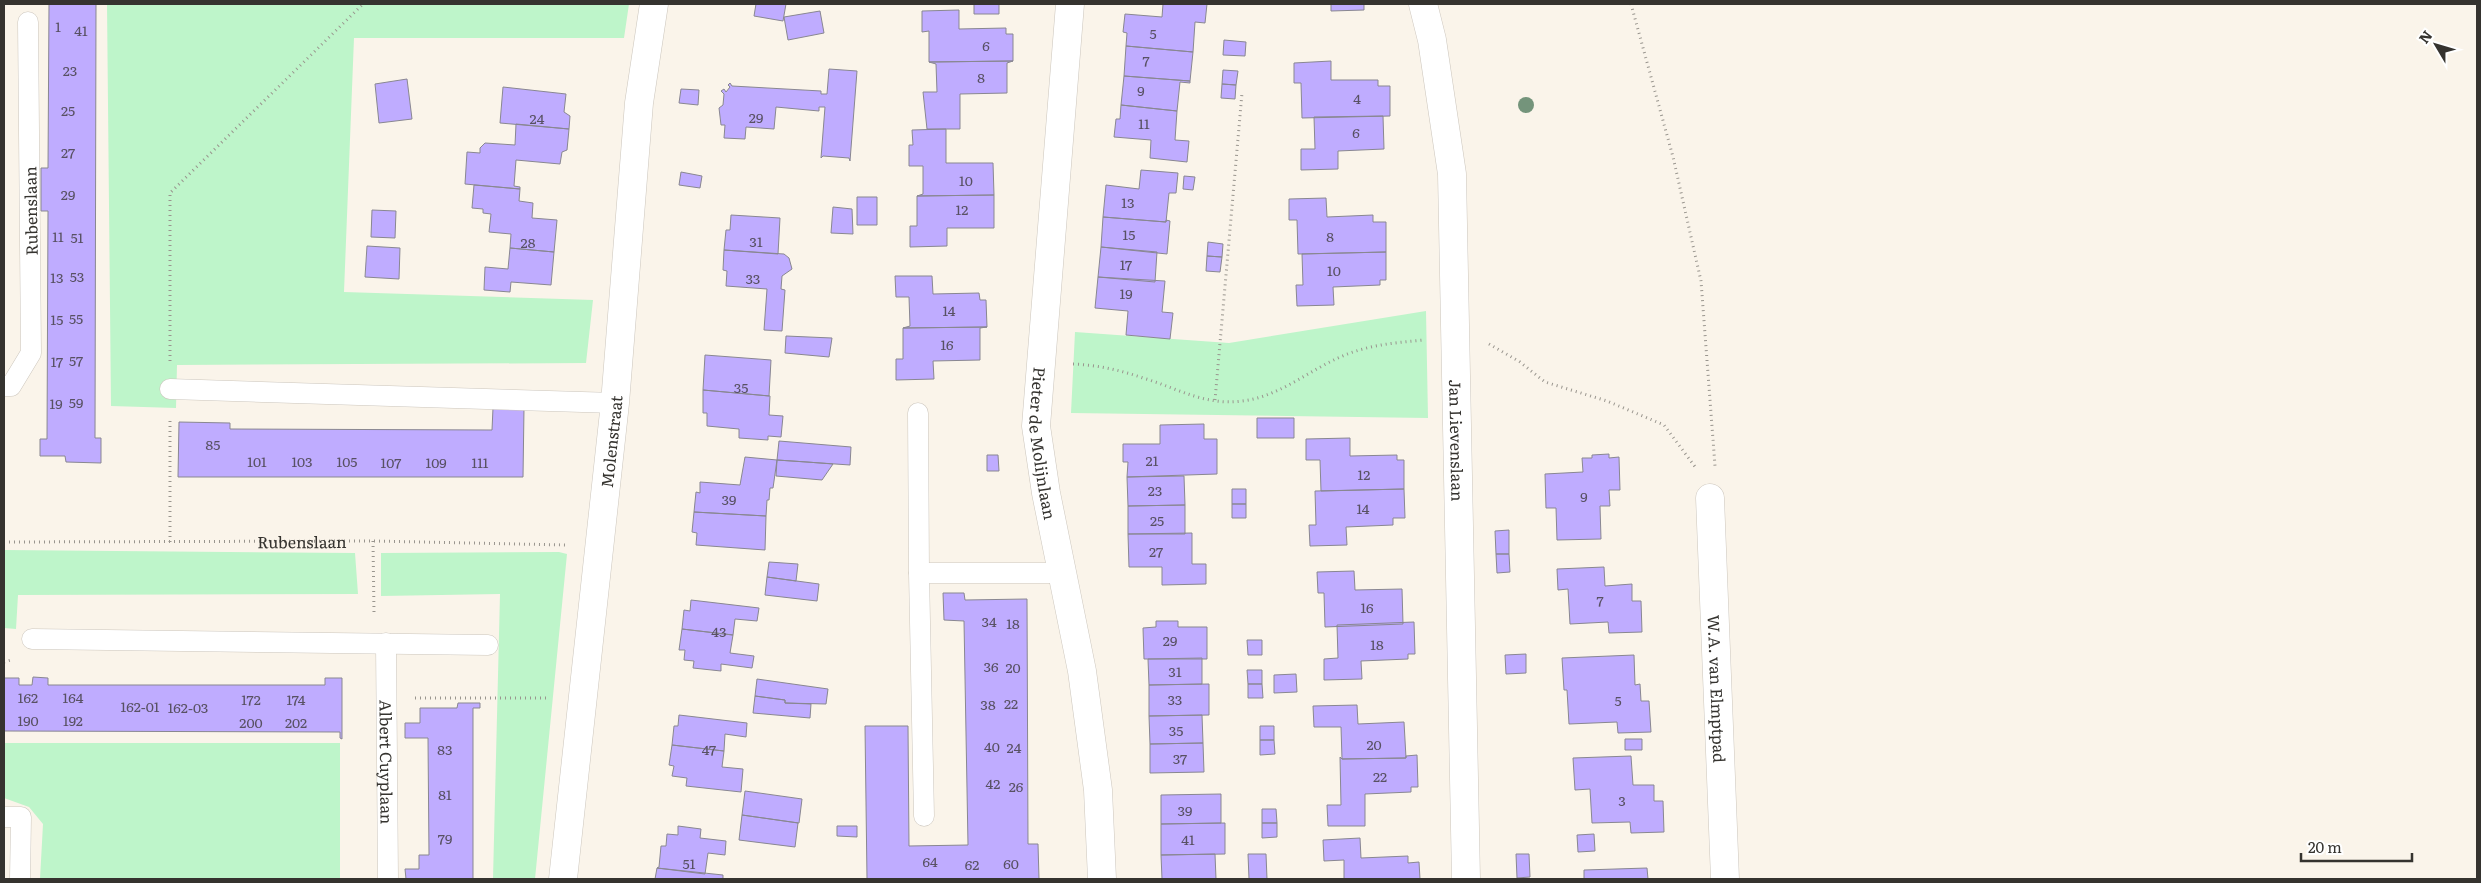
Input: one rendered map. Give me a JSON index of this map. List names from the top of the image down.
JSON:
{
  "streets": {
    "street": [
      "Jan Lievenslaan",
      "Molenstraat",
      "Pieter de Molijnlaan",
      "W.A. van Elmptpad"
    ],
    "lane": ["Rubenslaan", "Albert Cuyplaan"]
  },
  "crossings": [
    ["Rubenslaan", "Molenstraat"]
  ],
  "house_numbers": [
    "1",
    "41",
    "5",
    "6",
    "7",
    "23",
    "8",
    "9",
    "4",
    "25",
    "29",
    "24",
    "11",
    "6",
    "27",
    "10",
    "29",
    "13",
    "12",
    "15",
    "11",
    "8",
    "51",
    "31",
    "28",
    "17",
    "10",
    "53",
    "13",
    "33",
    "19",
    "14",
    "55",
    "15",
    "16",
    "57",
    "17",
    "35",
    "59",
    "19",
    "85",
    "21",
    "101",
    "103",
    "105",
    "107",
    "109",
    "111",
    "12",
    "23",
    "9",
    "39",
    "14",
    "25",
    "27",
    "7",
    "16",
    "34",
    "18",
    "43",
    "29",
    "18",
    "36",
    "20",
    "31",
    "162",
    "164",
    "172",
    "174",
    "33",
    "5",
    "22",
    "38",
    "162-01",
    "162-03",
    "190",
    "192",
    "200",
    "202",
    "35",
    "20",
    "40",
    "24",
    "83",
    "47",
    "37",
    "22",
    "42",
    "26",
    "81",
    "3",
    "39",
    "79",
    "41",
    "64",
    "51",
    "60",
    "62"
  ],
  "scale_bar": "20 m",
  "north": "top left"
}
